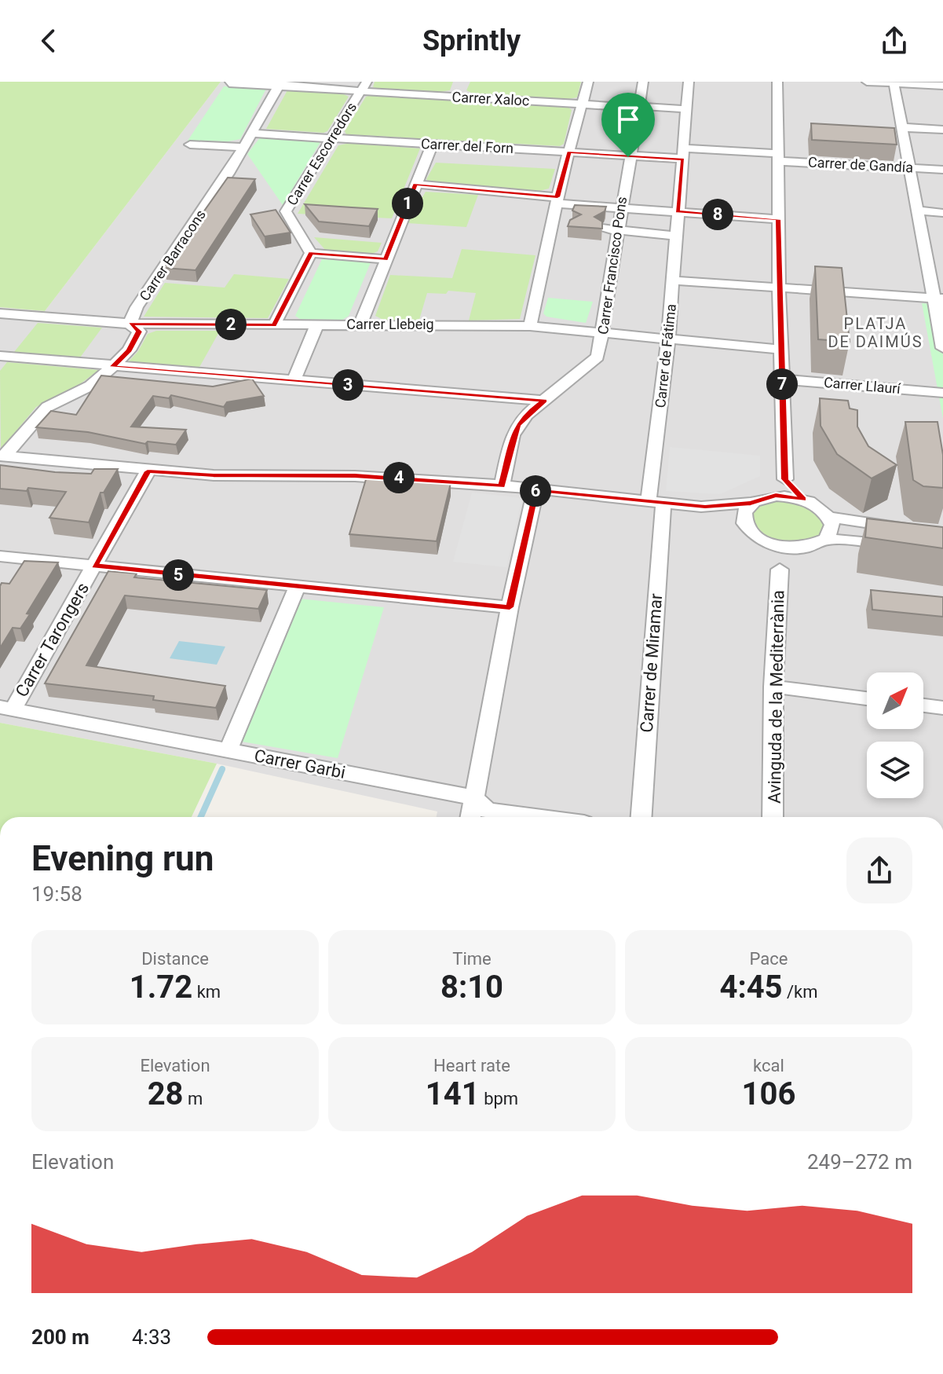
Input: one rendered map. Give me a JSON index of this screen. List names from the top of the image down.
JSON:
{
  "streets": {
    "street": [
      "Carrer Xaloc",
      "Carrer del Forn",
      "Carrer Escorredors",
      "Carrer de Gandía",
      "Carrer Barracons",
      "Carrer Francisco Pons",
      "Carrer Llebeig",
      "Carrer de Fátima",
      "Carrer Llaurí",
      "Carrer Tarongers",
      "Carrer de Miramar",
      "Avinguda de la Mediterrània",
      "Carrer Garbi"
    ]
  },
  "crossings": [
    ["Carrer Xaloc", "Carrer Escorredors"],
    ["Carrer Xaloc", "Carrer Barracons"],
    ["Carrer Xaloc", "Carrer Francisco Pons"],
    ["Carrer Xaloc", "Carrer de Fátima"],
    ["Carrer del Forn", "Carrer Escorredors"],
    ["Carrer del Forn", "Carrer de Gandía"],
    ["Carrer del Forn", "Carrer Barracons"],
    ["Carrer del Forn", "Carrer Francisco Pons"],
    ["Carrer del Forn", "Carrer de Fátima"],
    ["Carrer de Gandía", "Carrer de Fátima"],
    ["Carrer Barracons", "Carrer Llebeig"],
    ["Carrer Francisco Pons", "Carrer Llebeig"],
    ["Carrer Llebeig", "Carrer de Fátima"],
    ["Carrer de Fátima", "Carrer de Miramar"],
    ["Carrer Tarongers", "Carrer Garbi"]
  ],
  "districts": ["PLATJA DE DAIMÚS"],
  "north": "top right",
  "page": {
    "header": "Sprintly",
    "pins": [
      "1",
      "8",
      "2",
      "7",
      "3",
      "4",
      "6",
      "5"
    ],
    "heading": ["Evening run", "19:58"],
    "stats": [
      ["Distance", "1.72 km"],
      ["Time", "8:10"],
      ["Pace", "4:45 /km"],
      ["Elevation", "28 m"],
      ["Heart rate", "141 bpm"],
      ["kcal", "106"]
    ],
    "chart": ["Elevation", "249–272 m"],
    "list": [
      {
        "name": "200 m",
        "note": "4:33"
      }
    ]
  }
}
